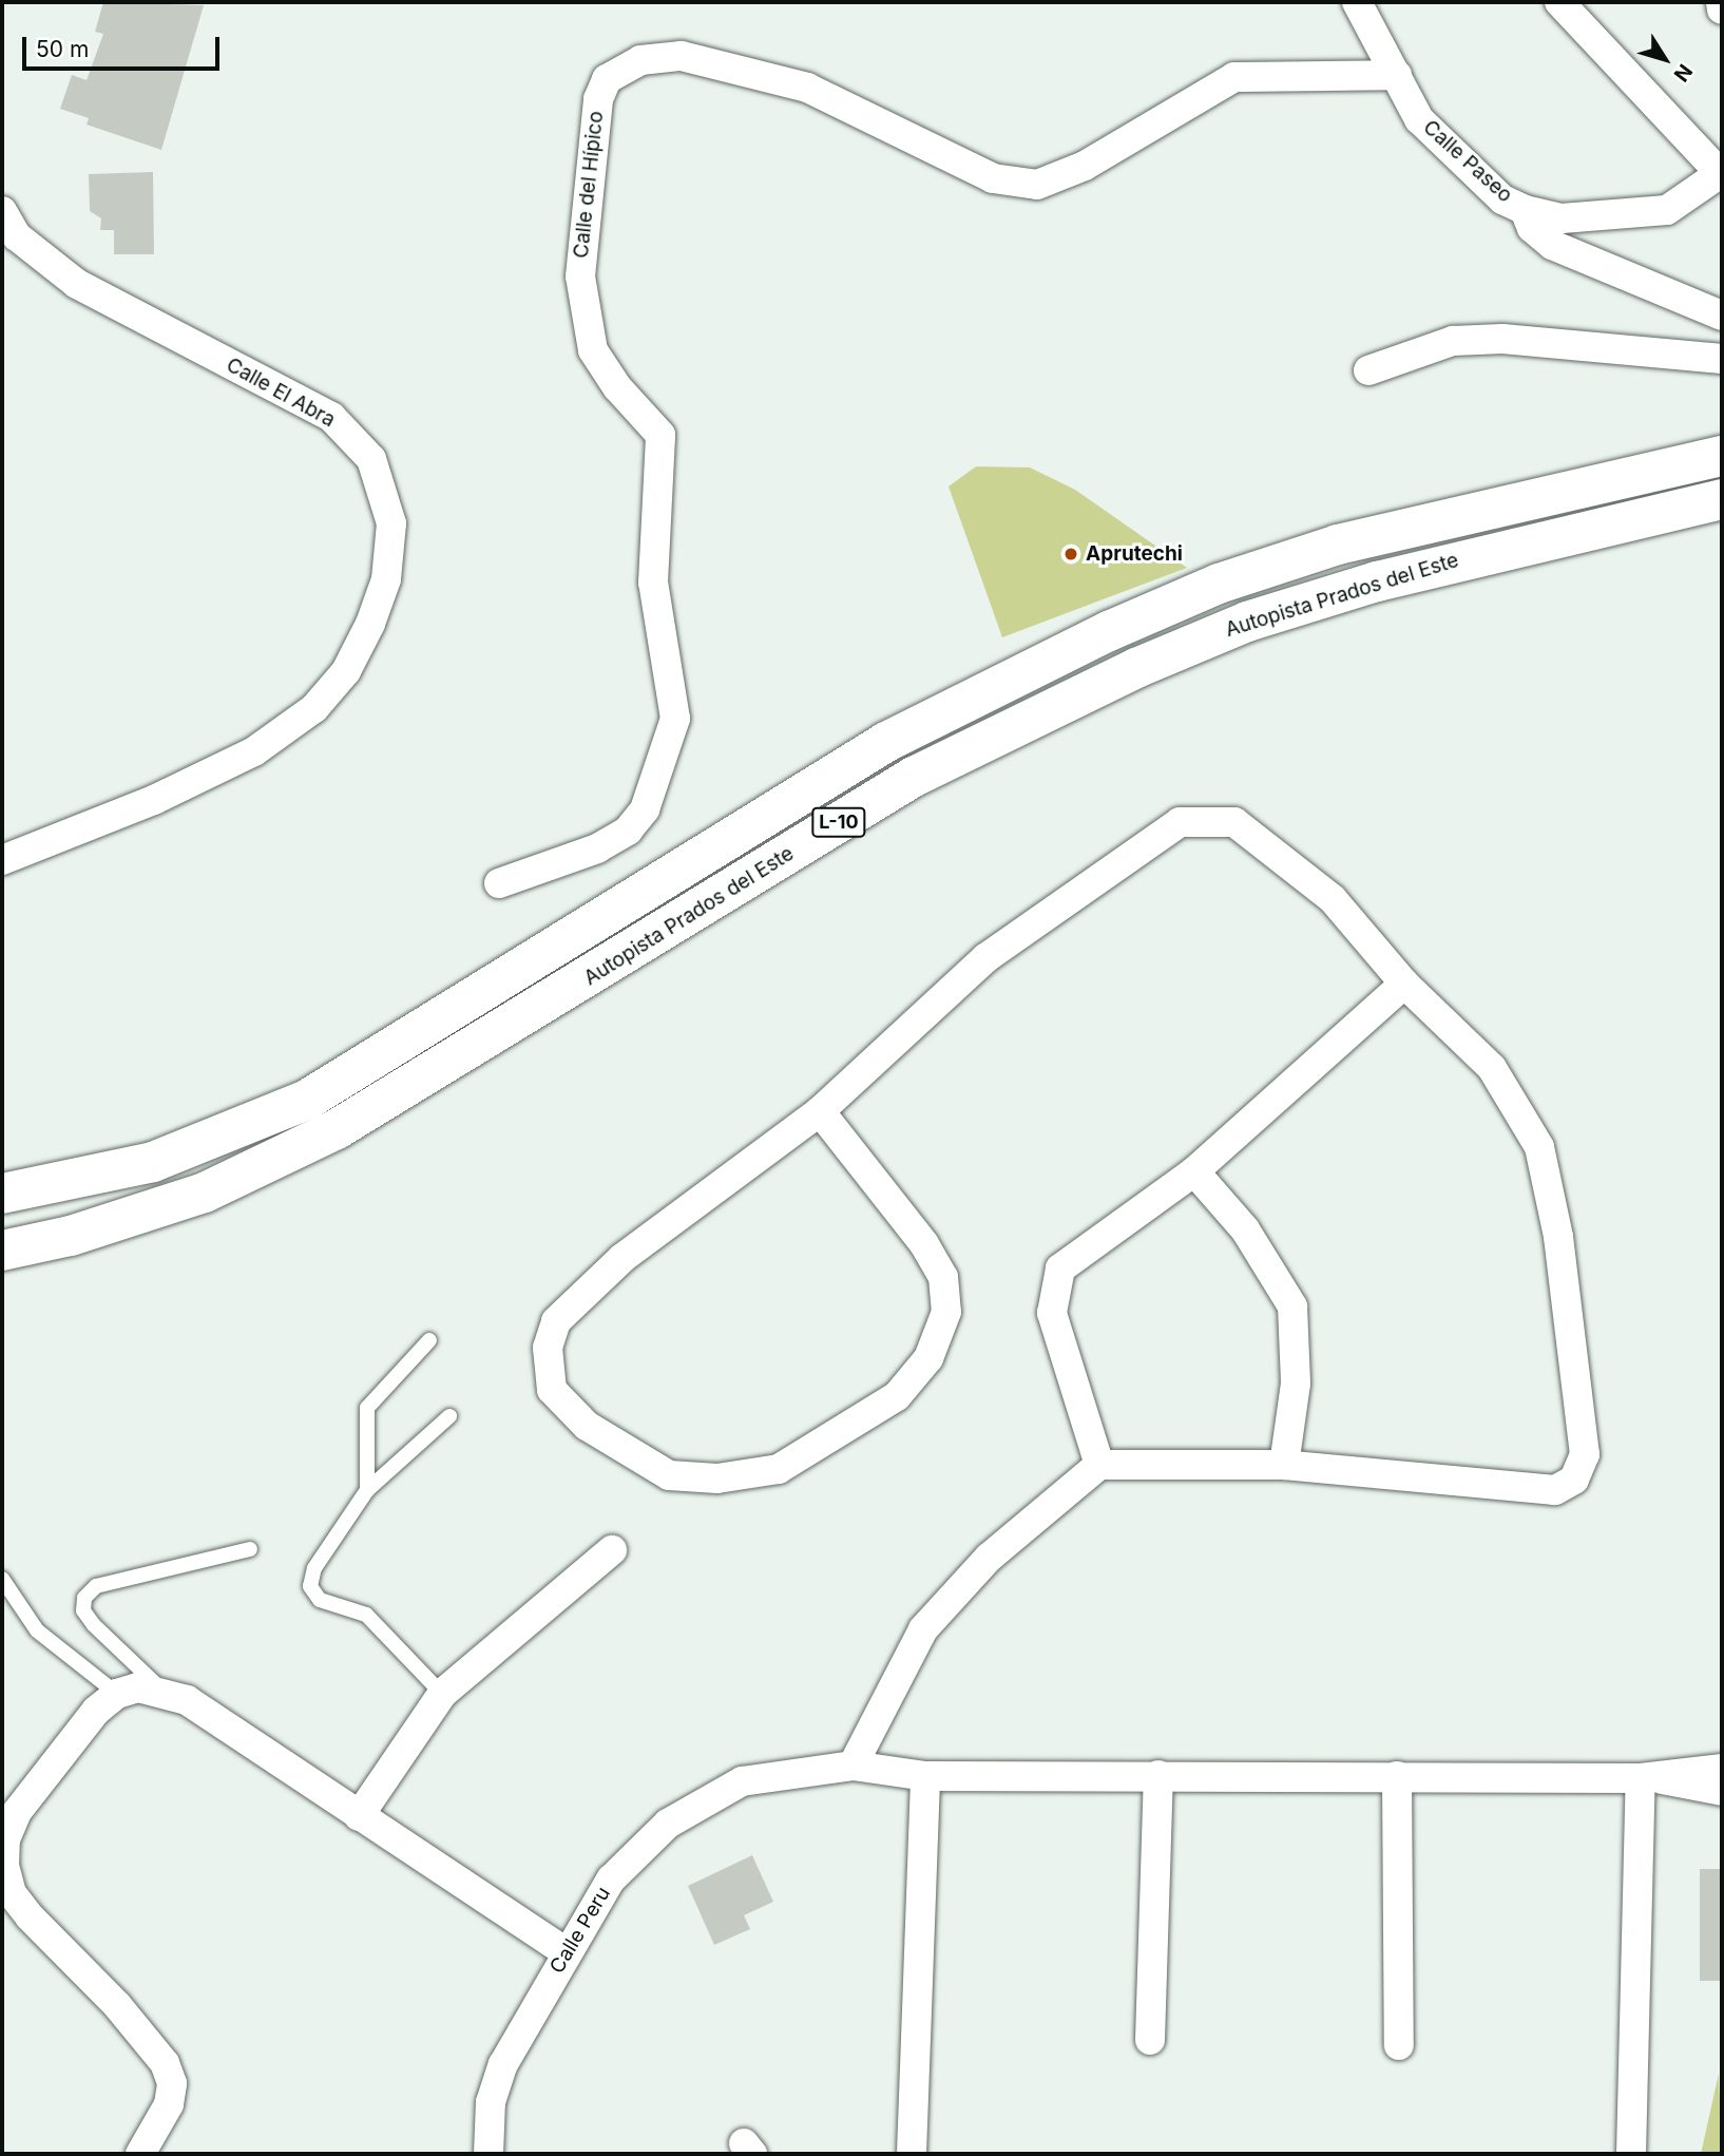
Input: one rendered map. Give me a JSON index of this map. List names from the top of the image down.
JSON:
{
  "streets": {
    "highway": ["Autopista Prados del Este", "L-10"],
    "street": [
      "Calle Paseo",
      "Calle del Hípico",
      "Calle El Abra",
      "Calle Peru"
    ]
  },
  "crossings": [
    ["Calle Paseo", "Calle del Hípico"]
  ],
  "places": ["Aprutechi"],
  "scale_bar": "50 m",
  "north": "bottom right"
}
